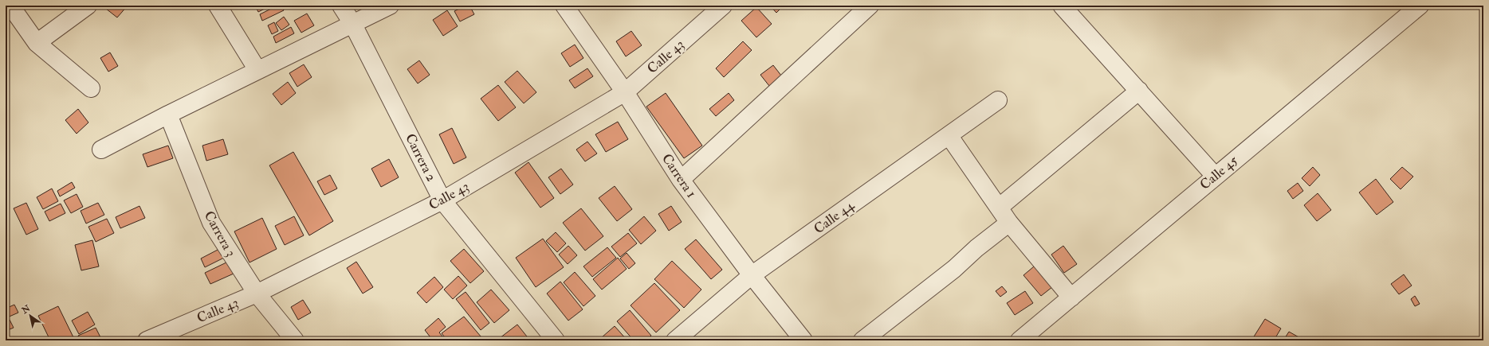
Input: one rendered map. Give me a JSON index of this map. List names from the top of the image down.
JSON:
{
  "streets": {
    "street": [
      "Calle 43",
      "Carrera 2",
      "Calle 45",
      "Carrera 1",
      "Calle 44",
      "Carrera 3"
    ]
  },
  "crossings": [
    ["Calle 43", "Carrera 2"],
    ["Calle 43", "Carrera 1"],
    ["Calle 43", "Carrera 3"],
    ["Carrera 1", "Calle 44"]
  ],
  "north": "top left"
}
